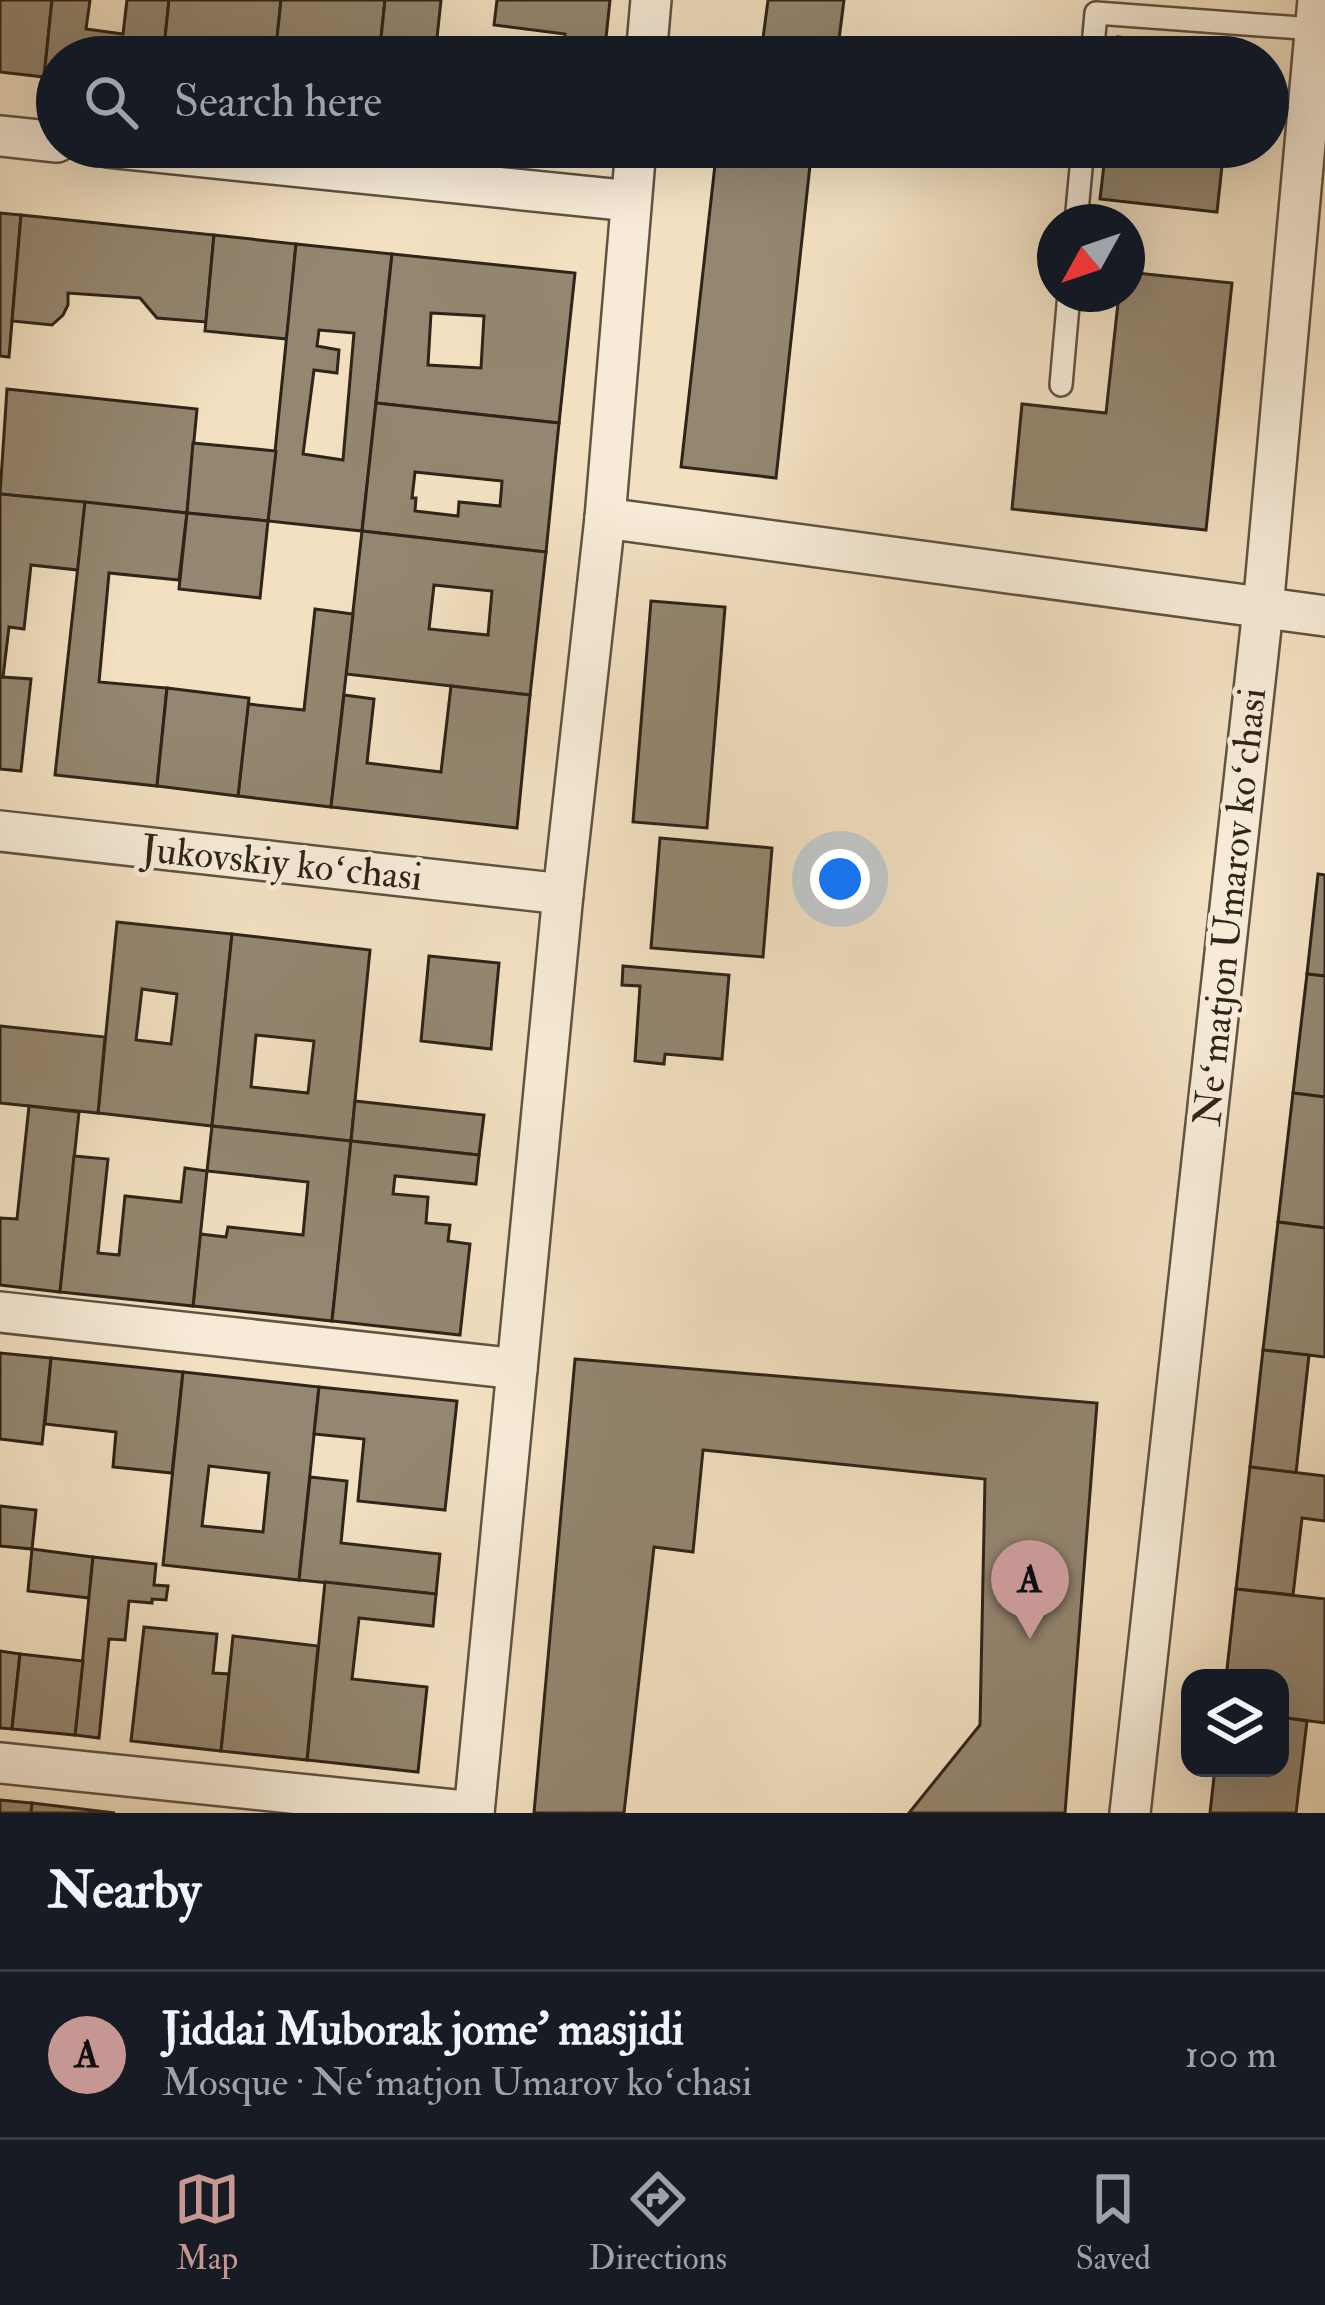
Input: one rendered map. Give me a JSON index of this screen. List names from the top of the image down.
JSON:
{
  "streets": {
    "street": ["Jukovskiy koʻchasi", "Neʻmatjon Umarov koʻchasi"]
  },
  "north": "bottom left",
  "page": {
    "search": "Search here",
    "pins": "A",
    "heading": "Nearby",
    "list": [
      {
        "mark": "A",
        "name": "Jiddai Muborak jome' masjidi",
        "note": "Mosque · Neʻmatjon Umarov koʻchasi",
        "value": "100 m"
      }
    ],
    "nav": ["Map", "Directions", "Saved"]
  }
}
